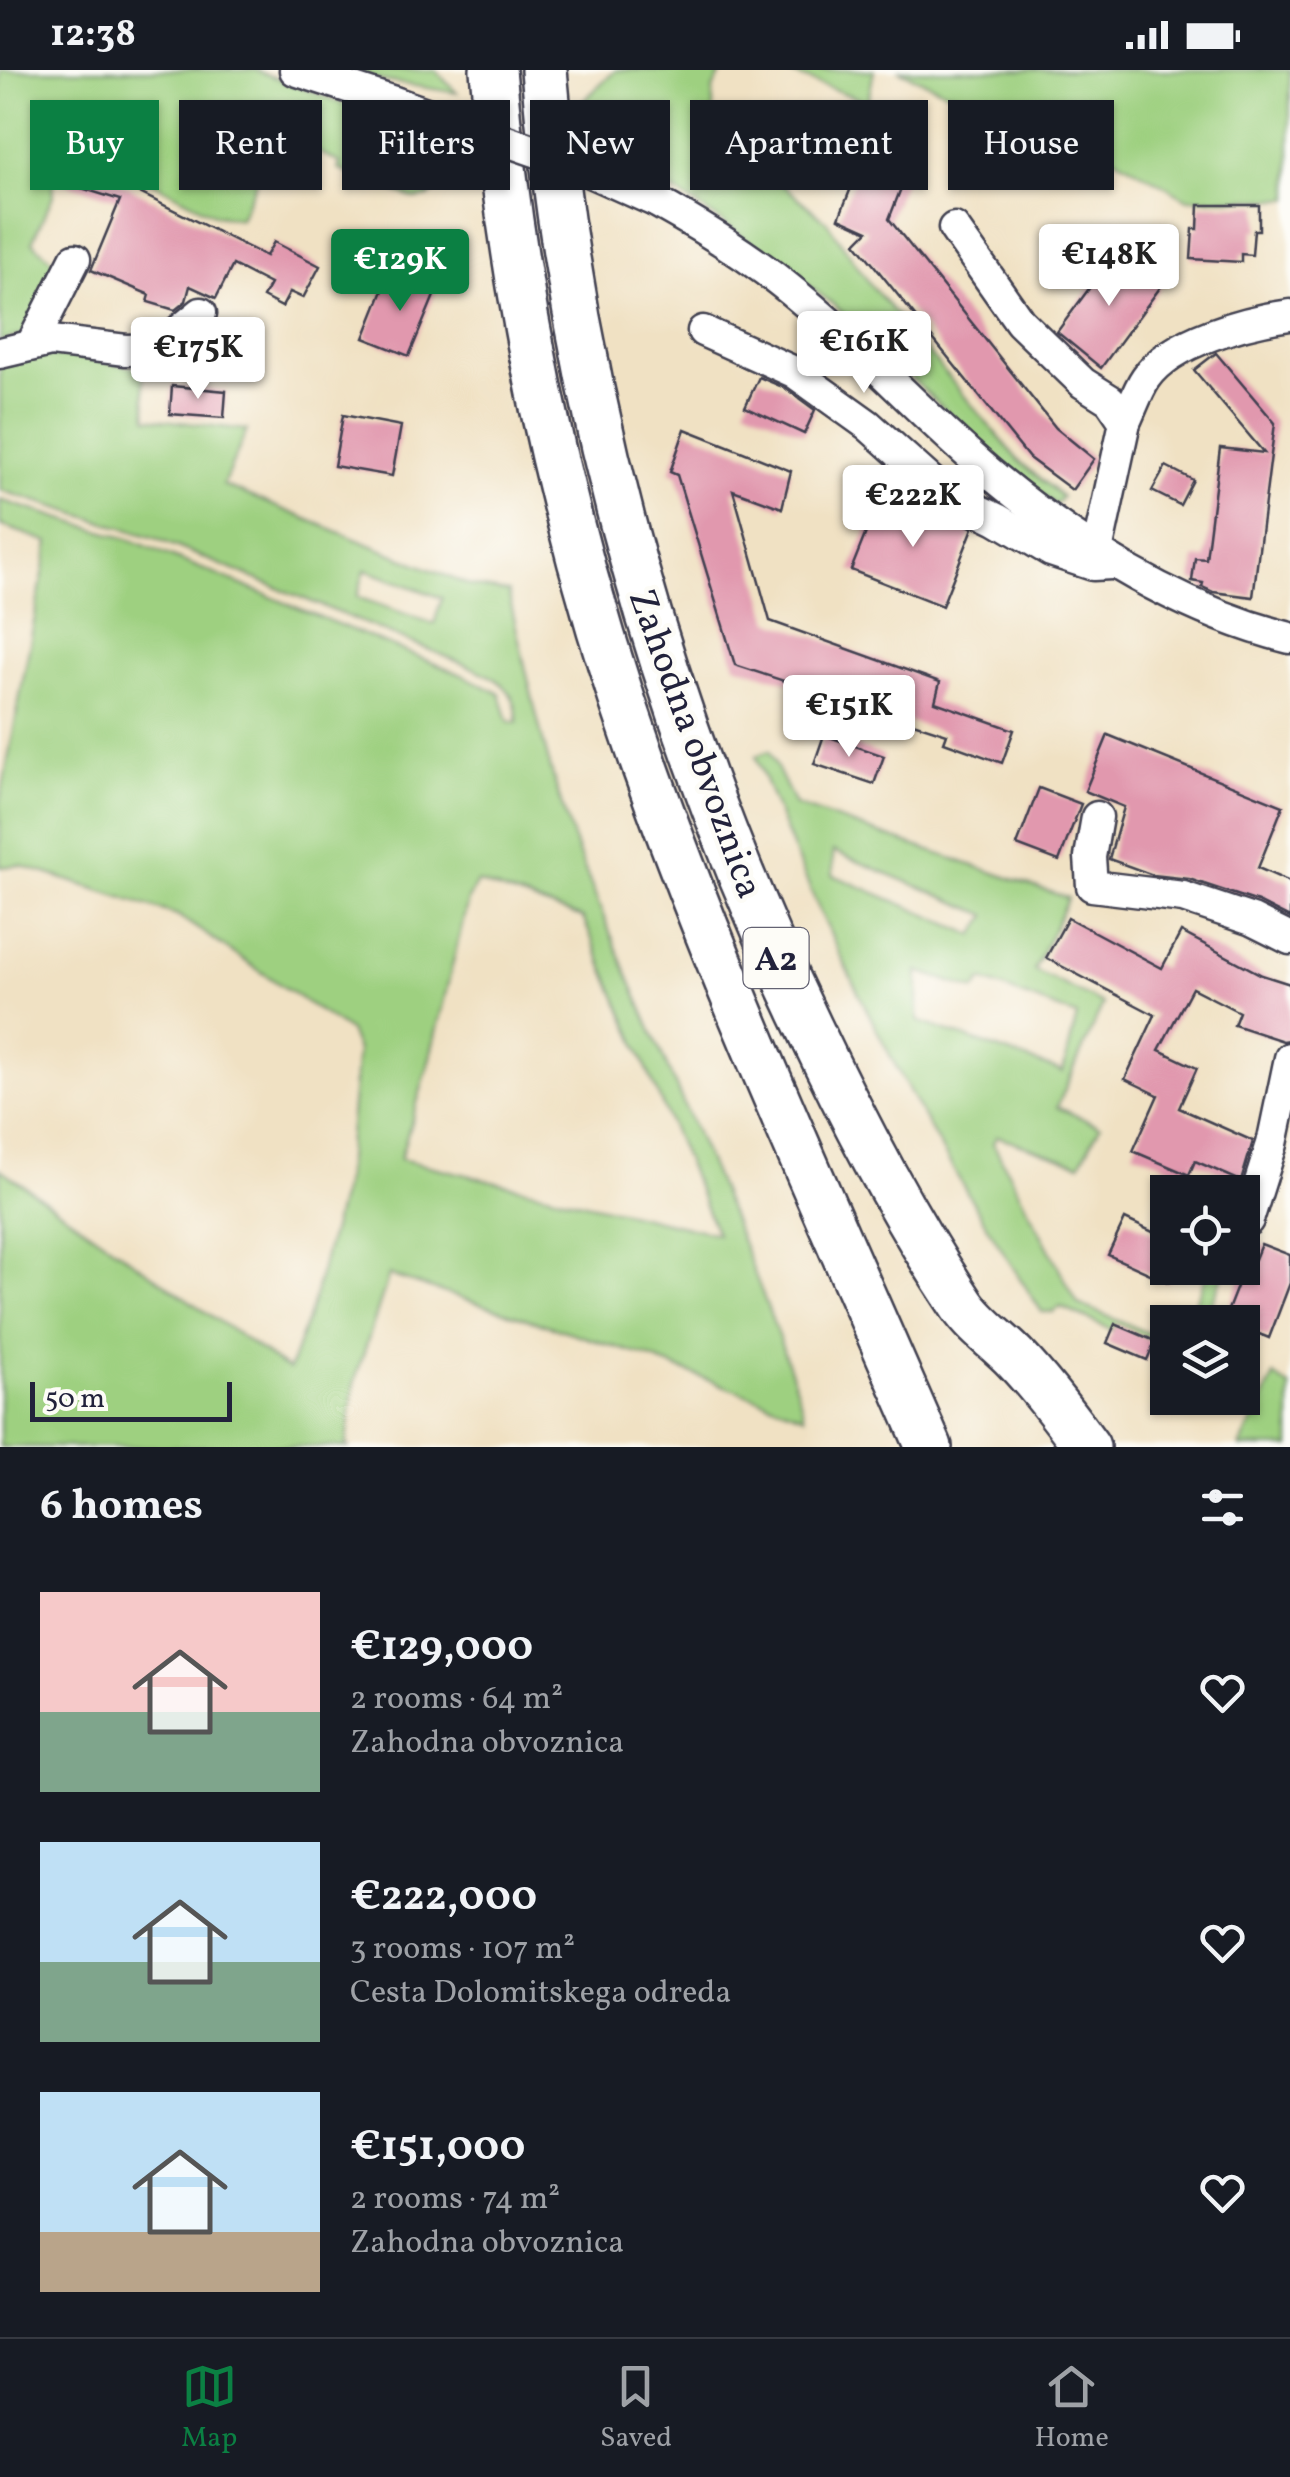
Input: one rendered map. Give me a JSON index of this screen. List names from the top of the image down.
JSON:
{
  "streets": {
    "highway": ["Zahodna obvoznica", "A2"]
  },
  "scale_bar": "50 m",
  "page": {
    "status": "12:38",
    "chip": [
      "Buy",
      "Rent",
      "Filters",
      "New",
      "Apartment",
      "House"
    ],
    "price": [
      "€148K",
      "€129K",
      "€161K",
      "€175K",
      "€222K",
      "€151K"
    ],
    "scale": "50 m",
    "heading": "6 homes",
    "list": [
      {
        "name": "€129,000",
        "note": "2 rooms · 64 m² · Zahodna obvoznica"
      },
      {
        "name": "€222,000",
        "note": "3 rooms · 107 m² · Cesta Dolomitskega odreda"
      },
      {
        "name": "€151,000",
        "note": "2 rooms · 74 m² · Zahodna obvoznica"
      }
    ],
    "tabs": ["Map", "Saved", "Home"]
  }
}
